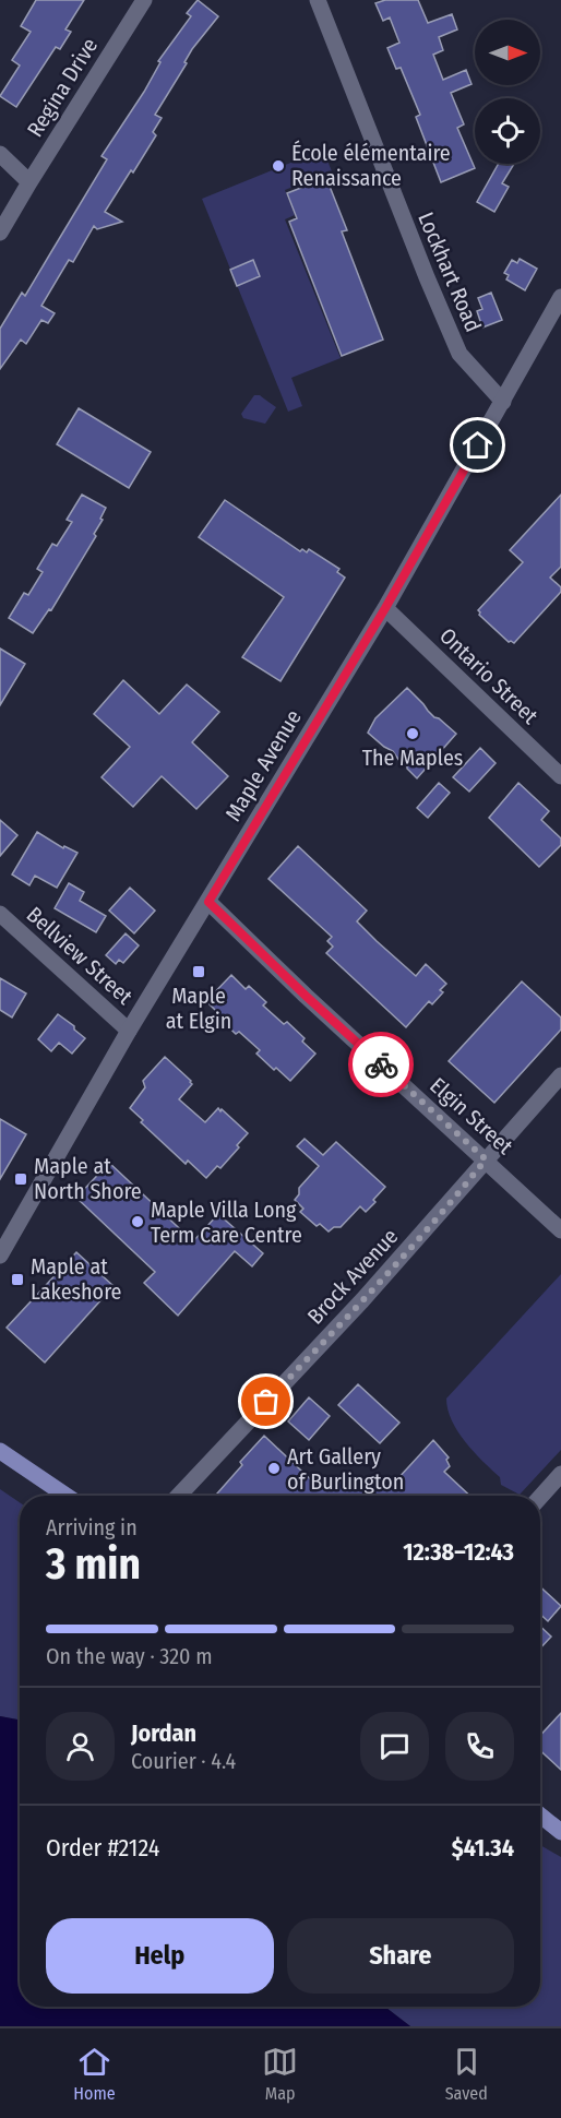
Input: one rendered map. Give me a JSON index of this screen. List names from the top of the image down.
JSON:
{
  "streets": {
    "street": [
      "Regina Drive",
      "Lockhart Road",
      "Ontario Street",
      "Maple Avenue",
      "Bellview Street",
      "Elgin Street",
      "Brock Avenue"
    ]
  },
  "crossings": [
    ["Lockhart Road", "Maple Avenue"],
    ["Ontario Street", "Maple Avenue"],
    ["Maple Avenue", "Bellview Street"],
    ["Maple Avenue", "Elgin Street"],
    ["Elgin Street", "Brock Avenue"]
  ],
  "places": {
    "other": [
      "École élémentaire Renaissance",
      "The Maples",
      "Maple Villa Long Term Care Centre",
      "Art Gallery of Burlington"
    ],
    "transit": ["Maple at Elgin", "Maple at North Shore", "Maple at Lakeshore"]
  },
  "north": "right",
  "page": {
    "heading": ["3 min", "Arriving in", "12:38–12:43"],
    "panel": [
      "Jordan",
      "Courier · 4.4",
      "Order #2124",
      "$41.34"
    ],
    "bar": "On the way · 320 m",
    "buttons": ["Help", "Share"],
    "tabs": ["Home", "Map", "Saved"]
  }
}
